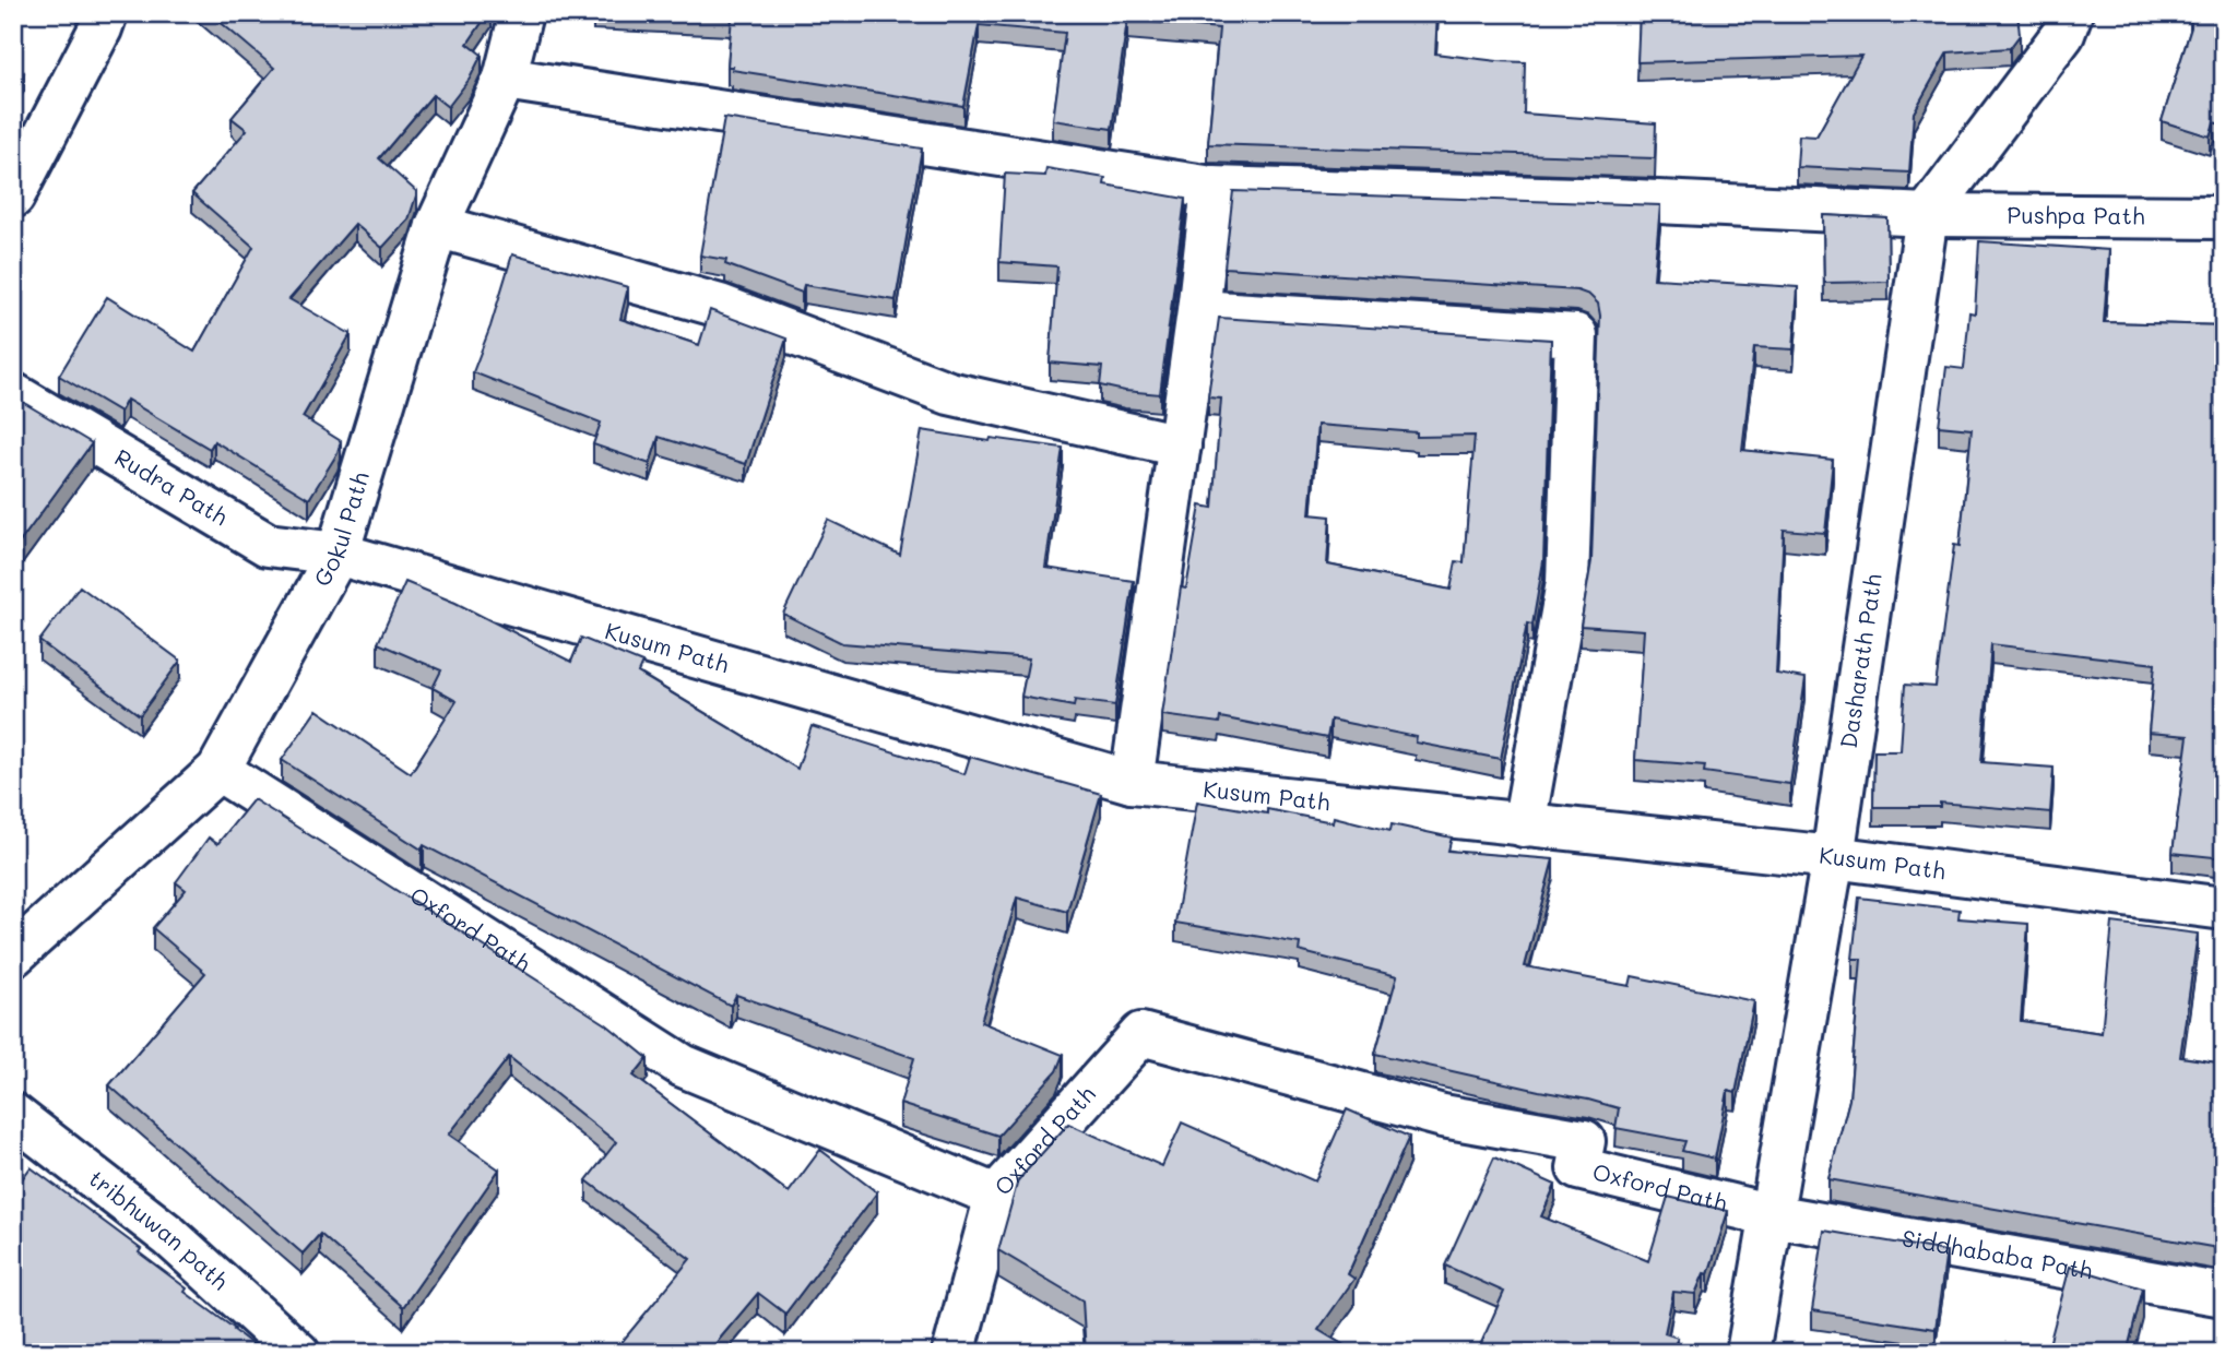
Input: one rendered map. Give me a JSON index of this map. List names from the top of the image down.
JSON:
{
  "streets": {
    "street": [
      "Pushpa Path",
      "Rudra Path",
      "Gokul Path",
      "Kusum Path",
      "Dasharath Path",
      "Oxford Path",
      "tribhuwan path",
      "Siddhababa Path"
    ]
  },
  "crossings": [
    ["Pushpa Path", "Gokul Path"],
    ["Pushpa Path", "Dasharath Path"],
    ["Rudra Path", "Gokul Path"],
    ["Rudra Path", "Kusum Path"],
    ["Gokul Path", "Kusum Path"],
    ["Gokul Path", "Oxford Path"],
    ["Kusum Path", "Dasharath Path"],
    ["Dasharath Path", "Oxford Path"],
    ["Dasharath Path", "Siddhababa Path"],
    ["Oxford Path", "Siddhababa Path"]
  ]
}
